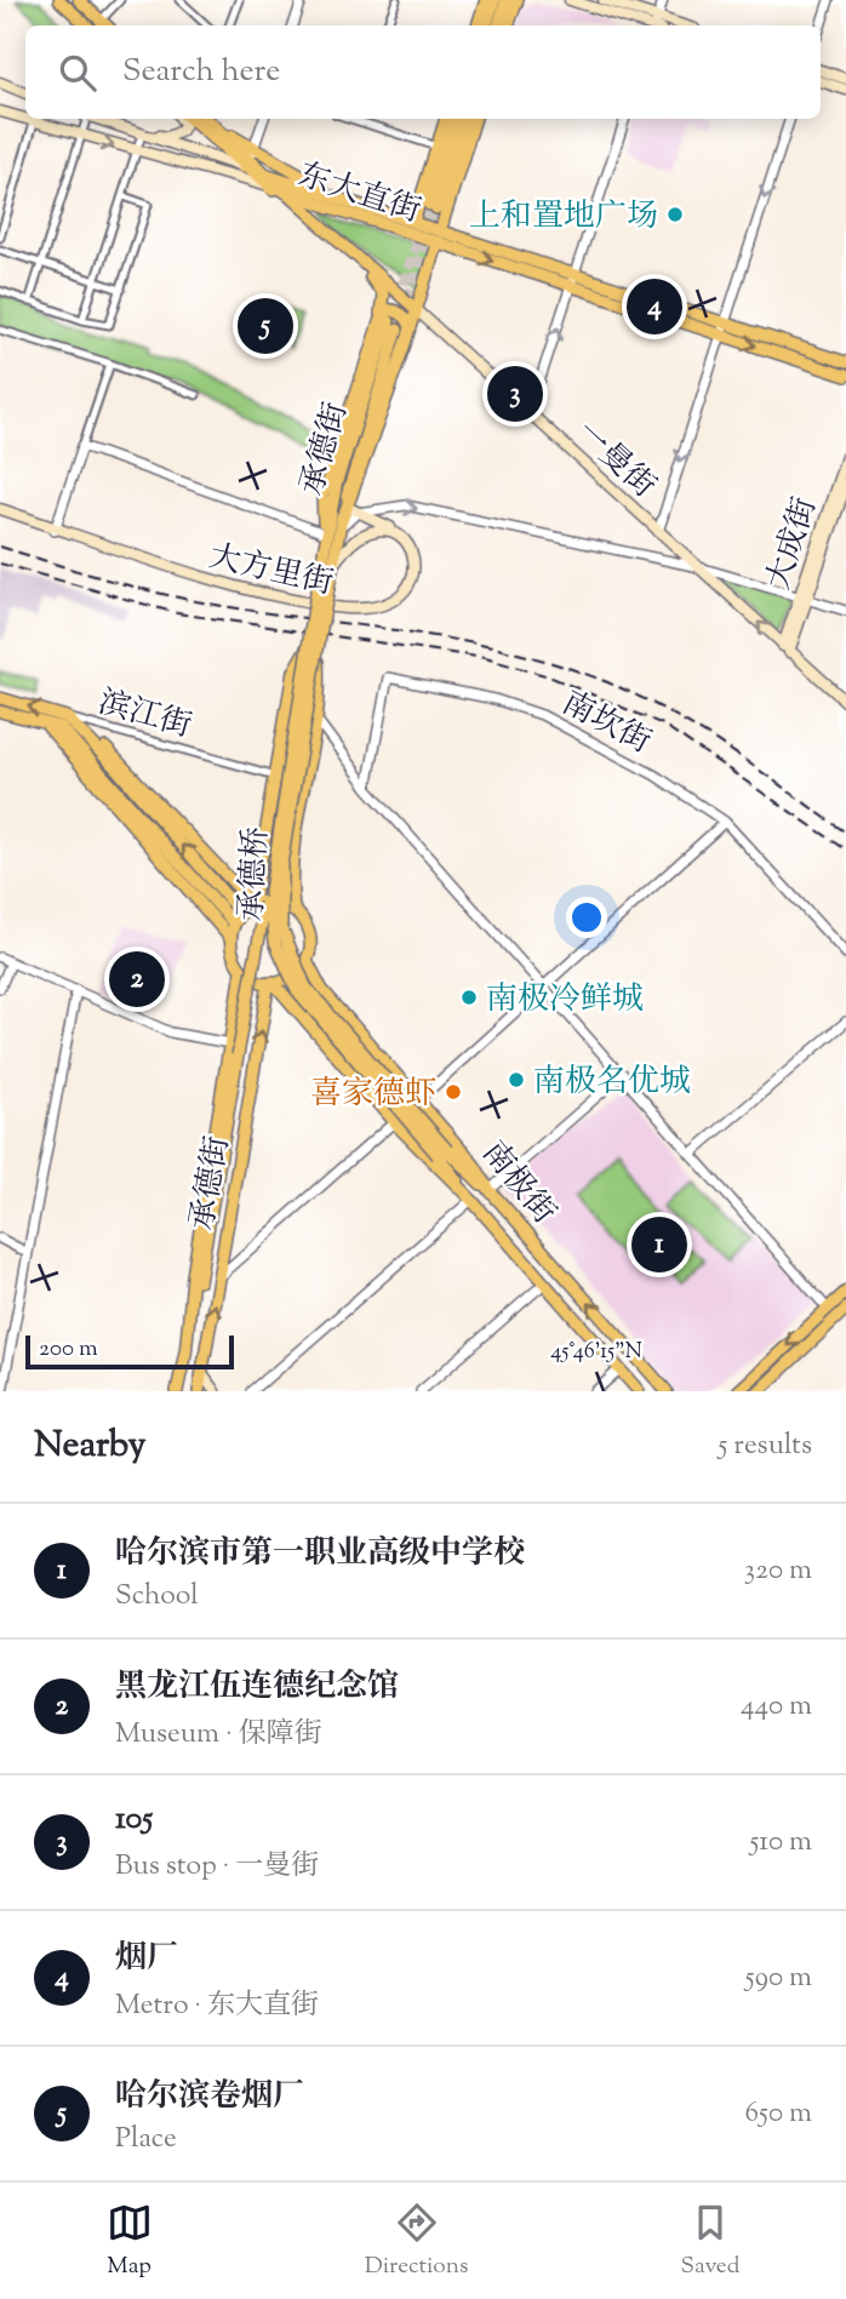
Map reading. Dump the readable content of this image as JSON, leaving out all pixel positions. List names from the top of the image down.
{
  "streets": {
    "main road": [
      "东大直街",
      "承德街",
      "一曼街",
      "大成街",
      "大方里街",
      "滨江街",
      "承德桥",
      "南极街"
    ],
    "street": ["南坎街"]
  },
  "crossings": [
    ["东大直街", "一曼街"],
    ["承德街", "大方里街"],
    ["承德街", "承德桥"],
    ["承德街", "南极街"],
    ["一曼街", "大成街"]
  ],
  "places": [
    "上和置地广场",
    "南极冷鲜城",
    "南极名优城",
    "喜家德虾"
  ],
  "scale_bar": "200 m",
  "page": {
    "search": "Search here",
    "pins": [
      "4",
      "5",
      "3",
      "2",
      "1"
    ],
    "scale": "200 m",
    "heading": ["Nearby", "5 results"],
    "list": [
      {
        "mark": "1",
        "name": "哈尔滨市第一职业高级中学校",
        "note": "School",
        "value": "320 m"
      },
      {
        "mark": "2",
        "name": "黑龙江伍连德纪念馆",
        "note": "Museum · 保障街",
        "value": "440 m"
      },
      {
        "mark": "3",
        "name": "105",
        "note": "Bus stop · 一曼街",
        "value": "510 m"
      },
      {
        "mark": "4",
        "name": "烟厂",
        "note": "Metro · 东大直街",
        "value": "590 m"
      },
      {
        "mark": "5",
        "name": "哈尔滨卷烟厂",
        "note": "Place",
        "value": "650 m"
      }
    ],
    "nav": ["Map", "Directions", "Saved"]
  },
  "coordinates": ["45°46'15\"N"]
}
